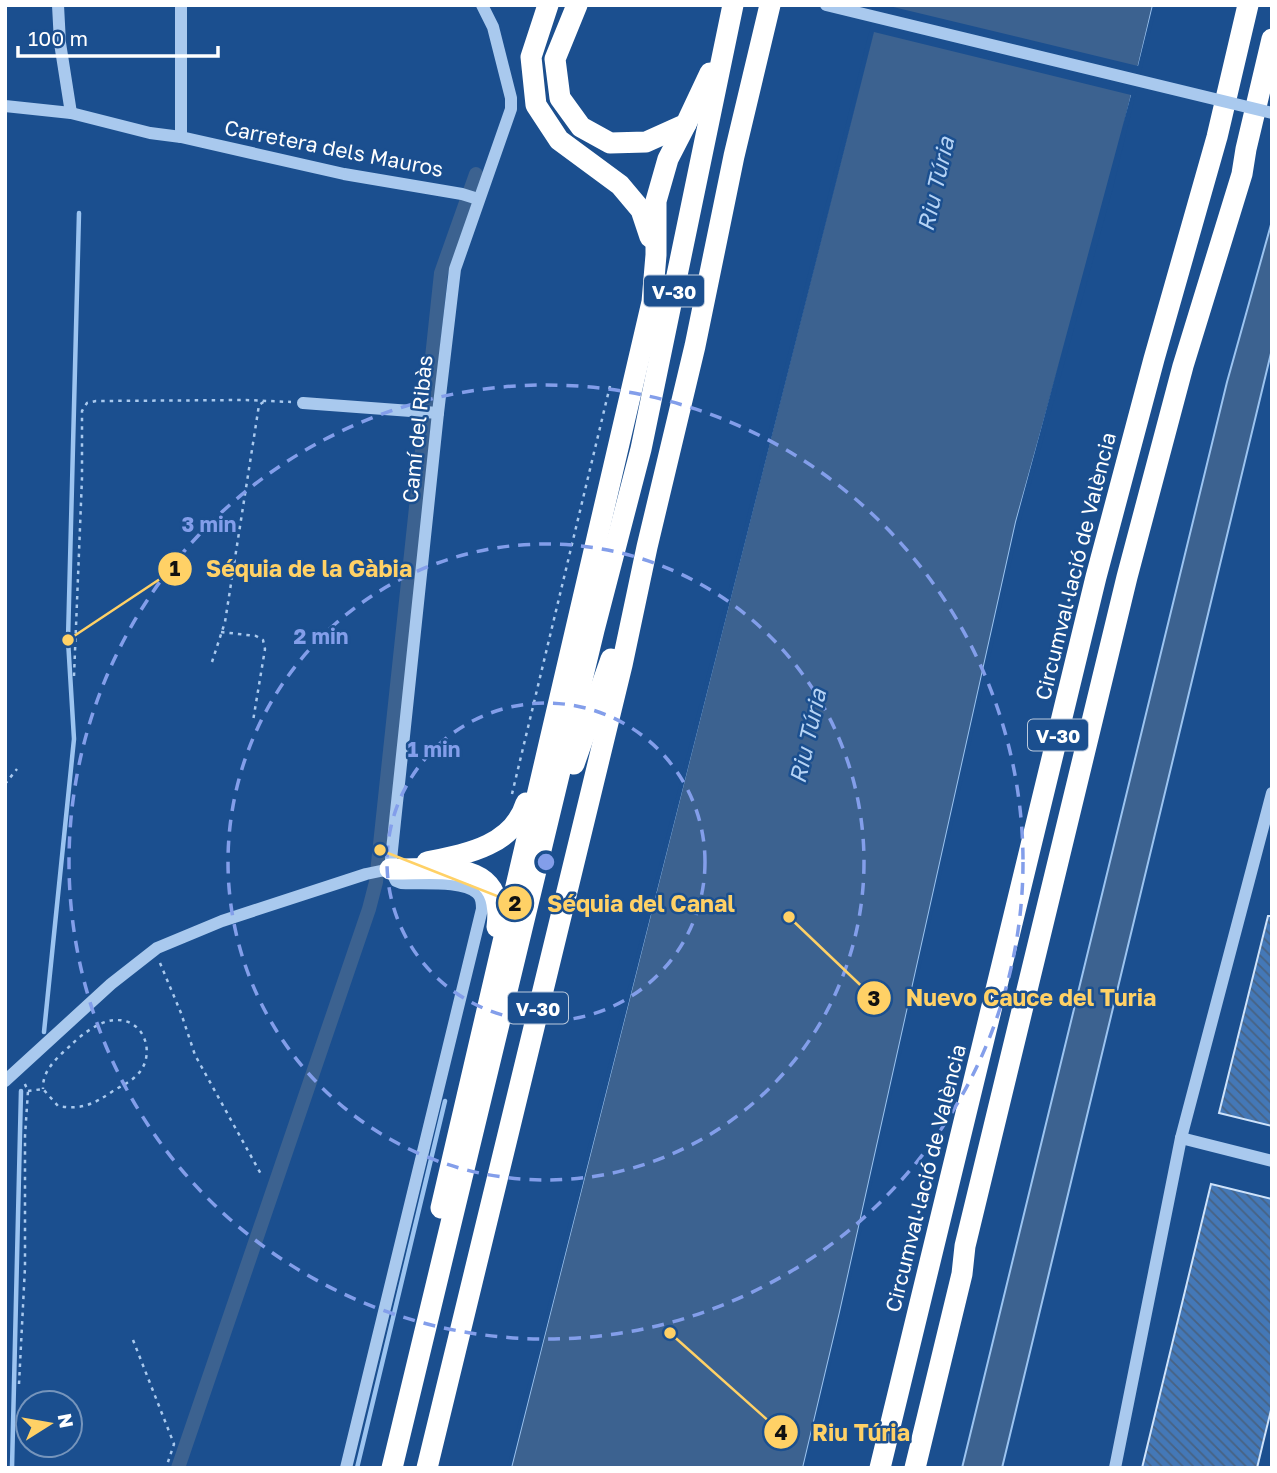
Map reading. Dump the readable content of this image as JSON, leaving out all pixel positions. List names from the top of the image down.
{
  "streets": {
    "highway": ["V-30", "Circumval·lació de València"],
    "street": ["Carretera dels Mauros", "Camí del Ribàs"]
  },
  "crossings": [
    ["Carretera dels Mauros", "Camí del Ribàs"]
  ],
  "water": ["Riu Túria"],
  "places": [
    "Séquia de la Gàbia",
    "Séquia del Canal",
    "Nuevo Cauce del Turia",
    "Riu Túria"
  ],
  "scale_bar": "100 m",
  "north": "right",
  "rings": ["3 min", "2 min", "1 min"]
}
